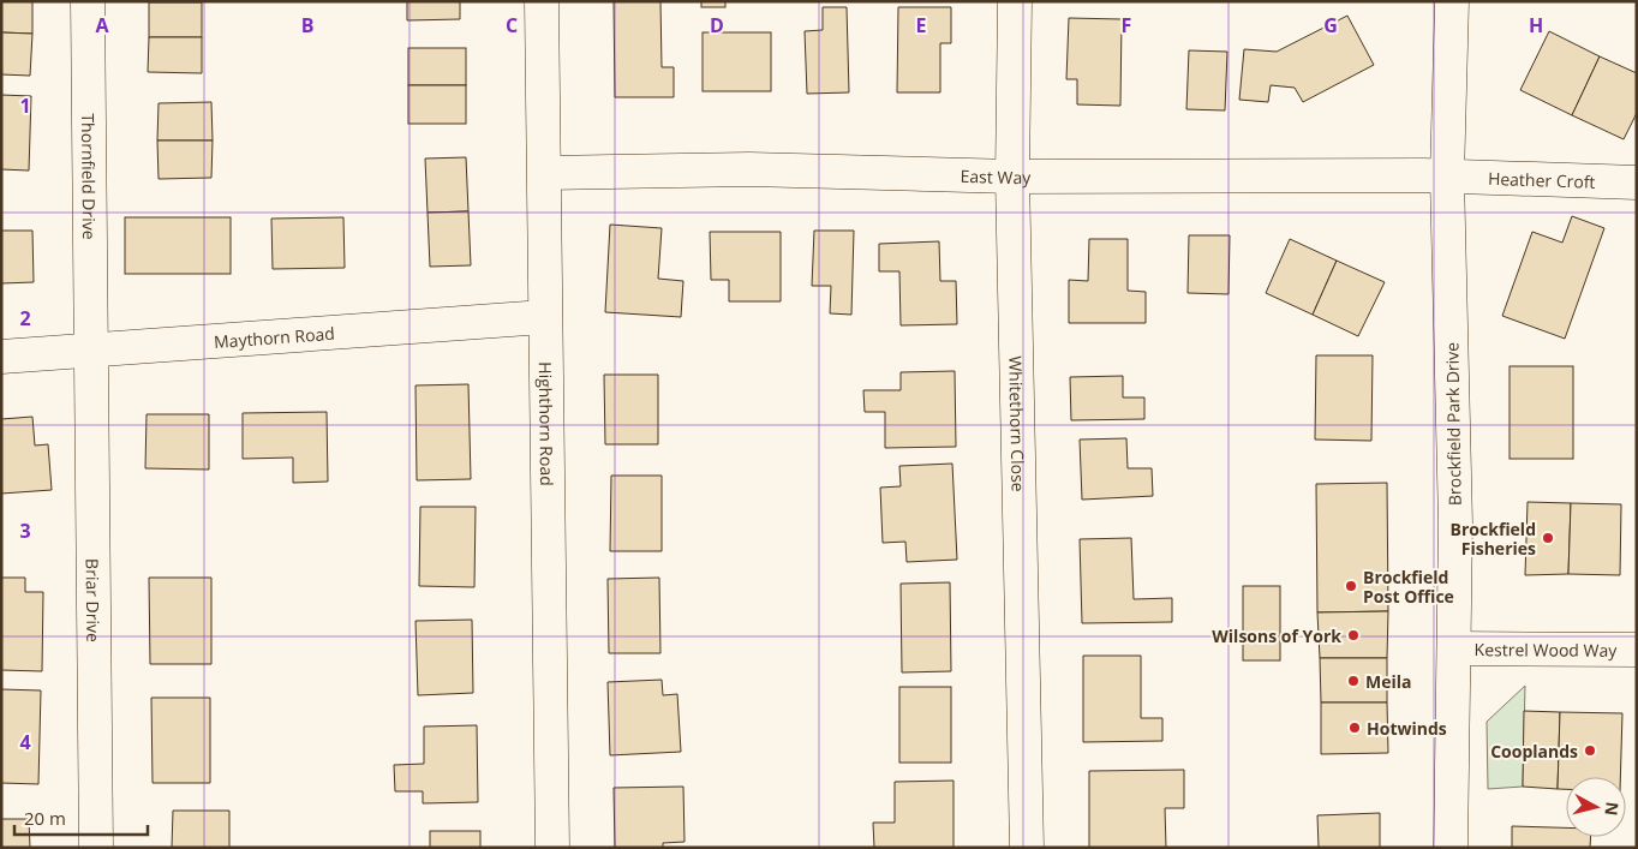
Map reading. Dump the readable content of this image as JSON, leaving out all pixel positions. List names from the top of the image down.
{
  "streets": {
    "street": [
      "East Way",
      "Thornfield Drive",
      "Heather Croft",
      "Maythorn Road",
      "Whitethorn Close",
      "Brockfield Park Drive",
      "Highthorn Road",
      "Briar Drive",
      "Kestrel Wood Way"
    ]
  },
  "crossings": [
    ["East Way", "Heather Croft"],
    ["East Way", "Whitethorn Close"],
    ["East Way", "Brockfield Park Drive"],
    ["East Way", "Highthorn Road"],
    ["Thornfield Drive", "Maythorn Road"],
    ["Thornfield Drive", "Briar Drive"],
    ["Heather Croft", "Brockfield Park Drive"],
    ["Maythorn Road", "Highthorn Road"],
    ["Maythorn Road", "Briar Drive"],
    ["Brockfield Park Drive", "Kestrel Wood Way"]
  ],
  "places": [
    "Brockfield Fisheries",
    "Brockfield Post Office",
    "Wilsons of York",
    "Meila",
    "Hotwinds",
    "Cooplands"
  ],
  "scale_bar": "20 m",
  "north": "right",
  "grid": {
    "columns": [
      "A",
      "B",
      "C",
      "D",
      "E",
      "F",
      "G",
      "H"
    ],
    "rows": [
      "1",
      "2",
      "3",
      "4"
    ]
  }
}
